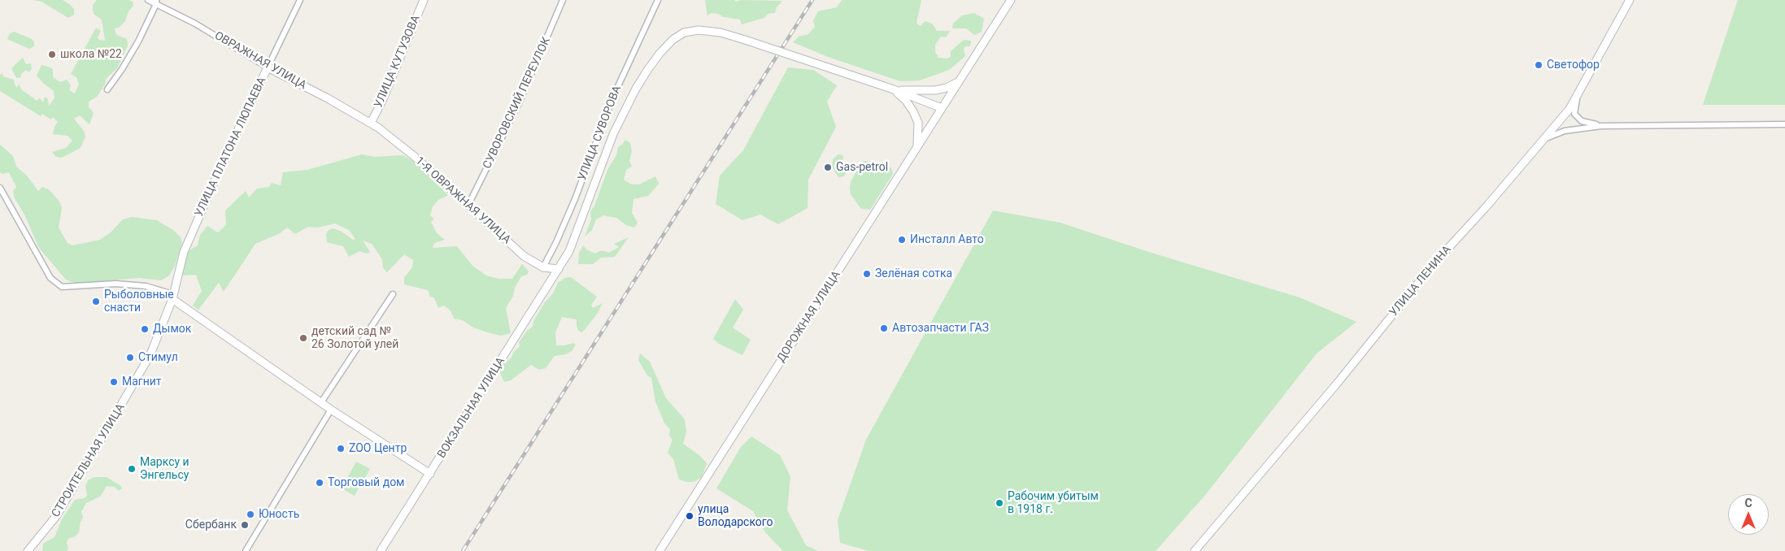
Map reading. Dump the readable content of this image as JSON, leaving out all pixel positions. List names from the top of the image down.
{
  "streets": {
    "street": [
      "ОВРАЖНАЯ УЛИЦА",
      "УЛИЦА КУТУЗОВА",
      "СУВОРОВСКИЙ ПЕРЕУЛОК",
      "УЛИЦА СУВОРОВА",
      "УЛИЦА ПЛАТОНА ЛЮПАЕВА",
      "1-Я ОВРАЖНАЯ УЛИЦА",
      "УЛИЦА ЛЕНИНА",
      "ДОРОЖНАЯ УЛИЦА",
      "ВОКЗАЛЬНАЯ УЛИЦА",
      "СТРОИТЕЛЬНАЯ УЛИЦА"
    ]
  },
  "crossings": [
    ["ОВРАЖНАЯ УЛИЦА", "УЛИЦА КУТУЗОВА"],
    ["ОВРАЖНАЯ УЛИЦА", "УЛИЦА ПЛАТОНА ЛЮПАЕВА"],
    ["ОВРАЖНАЯ УЛИЦА", "1-Я ОВРАЖНАЯ УЛИЦА"],
    ["УЛИЦА КУТУЗОВА", "1-Я ОВРАЖНАЯ УЛИЦА"],
    ["СУВОРОВСКИЙ ПЕРЕУЛОК", "1-Я ОВРАЖНАЯ УЛИЦА"],
    ["УЛИЦА СУВОРОВА", "1-Я ОВРАЖНАЯ УЛИЦА"],
    ["УЛИЦА ПЛАТОНА ЛЮПАЕВА", "СТРОИТЕЛЬНАЯ УЛИЦА"],
    ["1-Я ОВРАЖНАЯ УЛИЦА", "ВОКЗАЛЬНАЯ УЛИЦА"]
  ],
  "places": [
    "школа №22",
    "Светофор",
    "Gas-petrol",
    "Инсталл Авто",
    "Зелёная сотка",
    "Рыболовные снасти",
    "Автозапчасти ГАЗ",
    "Дымок",
    "детский сад № 26 Золотой улей",
    "Стимул",
    "Магнит",
    "ZOO Центр",
    "Марксу и Энгельсу",
    "Торговый дом",
    "Рабочим убитым в 1918 г.",
    "Юность",
    "улица Володарского",
    "Сбербанк"
  ],
  "north": "top"
}
